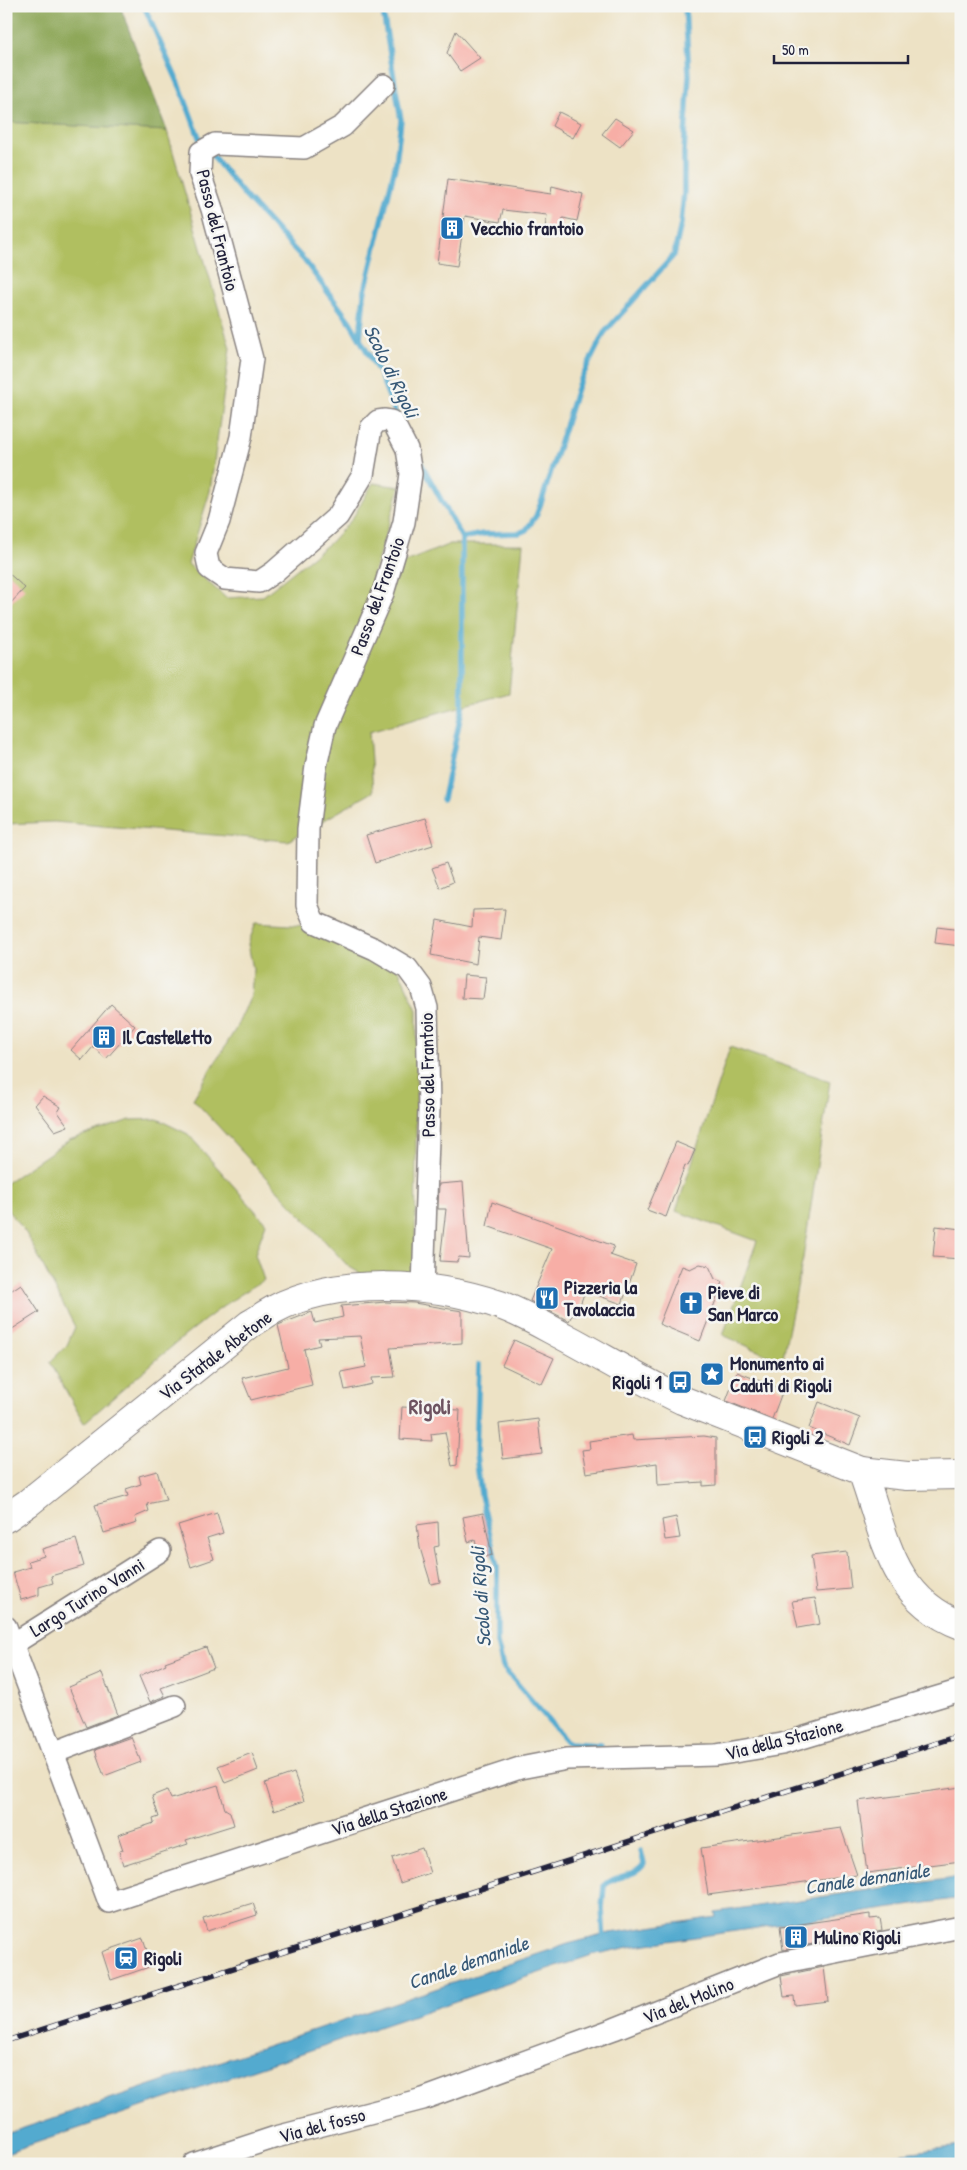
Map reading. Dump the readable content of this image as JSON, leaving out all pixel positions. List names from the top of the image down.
{
  "streets": {
    "main road": ["Via Statale Abetone"],
    "street": [
      "Passo del Frantoio",
      "Largo Turino Vanni",
      "Via della Stazione",
      "Via del Molino",
      "Via del fosso"
    ]
  },
  "crossings": [
    ["Passo del Frantoio", "Via Statale Abetone"],
    ["Largo Turino Vanni", "Via della Stazione"],
    ["Via del Molino", "Via del fosso"]
  ],
  "districts": ["Rigoli"],
  "water": ["Scolo di Rigoli", "Canale demaniale"],
  "places": {
    "building": ["Vecchio frantoio", "Il Castelletto", "Mulino Rigoli"],
    "restaurant": ["Pizzeria la Tavolaccia"],
    "church": ["Pieve di San Marco"],
    "place": ["Monumento ai Caduti di Rigoli"],
    "bus stop": ["Rigoli 1", "Rigoli 2"],
    "station": ["Rigoli"]
  },
  "scale_bar": "50 m"
}
